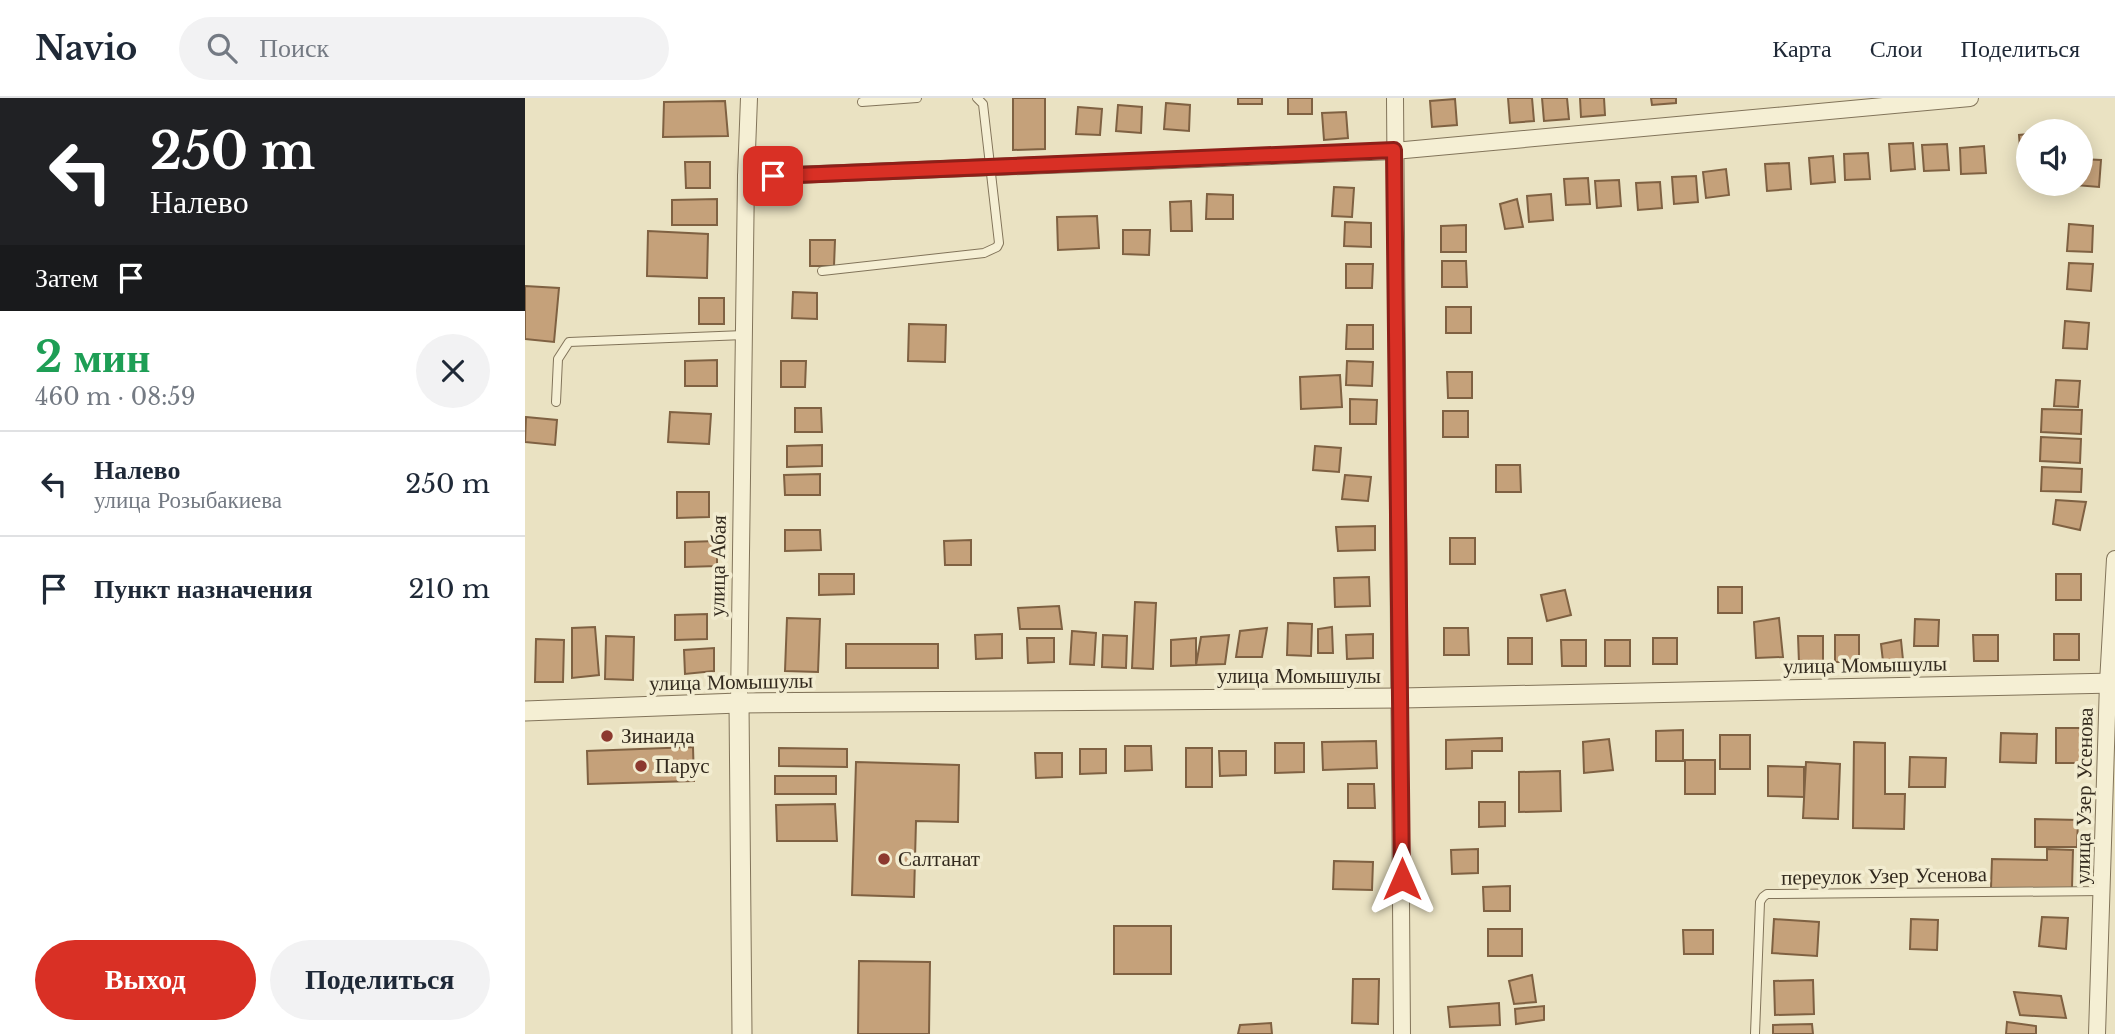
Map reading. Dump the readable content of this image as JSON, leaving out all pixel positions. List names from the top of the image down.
{
  "streets": {
    "street": ["улица Абая", "улица Момышулы", "улица Узер Усенова"],
    "lane": ["переулок Узер Усенова"]
  },
  "crossings": [
    ["улица Абая", "улица Момышулы"],
    ["улица Момышулы", "улица Узер Усенова"],
    ["улица Узер Усенова", "переулок Узер Усенова"]
  ],
  "places": ["Зинаида", "Парус", "Салтанат"],
  "page": {
    "header": "Navio",
    "search": "Поиск",
    "nav": ["Карта", "Слои", "Поделиться"],
    "turn": ["250 m", "Налево"],
    "then": "Затем",
    "heading": ["2 мин", "460 m · 08:59"],
    "list": [
      {
        "name": "Налево",
        "note": "улица Розыбакиева",
        "value": "250 m"
      },
      {
        "name": "Пункт назначения",
        "value": "210 m"
      }
    ],
    "buttons": ["Выход", "Поделиться"]
  }
}
